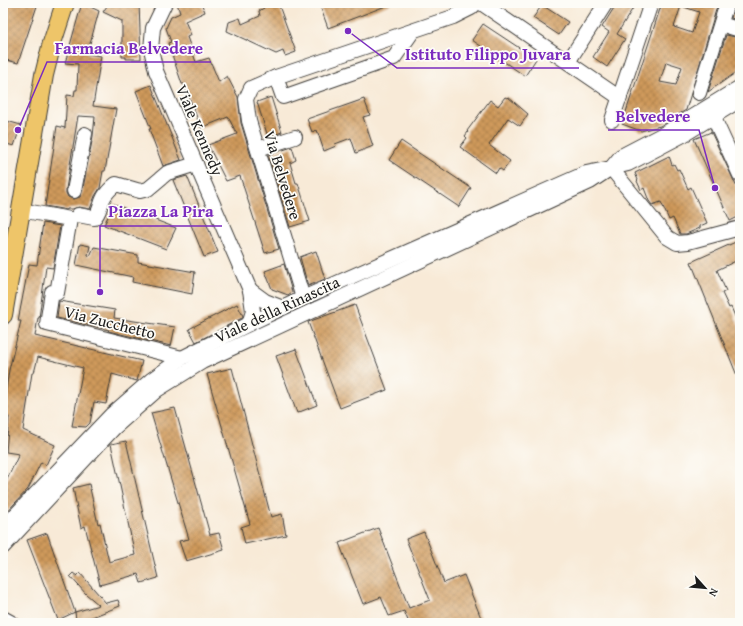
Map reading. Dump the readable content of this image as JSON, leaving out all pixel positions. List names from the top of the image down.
{
  "streets": {
    "street": [
      "Viale Kennedy",
      "Via Belvedere",
      "Viale della Rinascita",
      "Via Zucchetto"
    ]
  },
  "crossings": [
    ["Viale Kennedy", "Viale della Rinascita"],
    ["Via Belvedere", "Viale della Rinascita"],
    ["Viale della Rinascita", "Via Zucchetto"]
  ],
  "places": [
    "Istituto Filippo Juvara",
    "Farmacia Belvedere",
    "Belvedere",
    "Piazza La Pira"
  ],
  "north": "bottom right"
}
